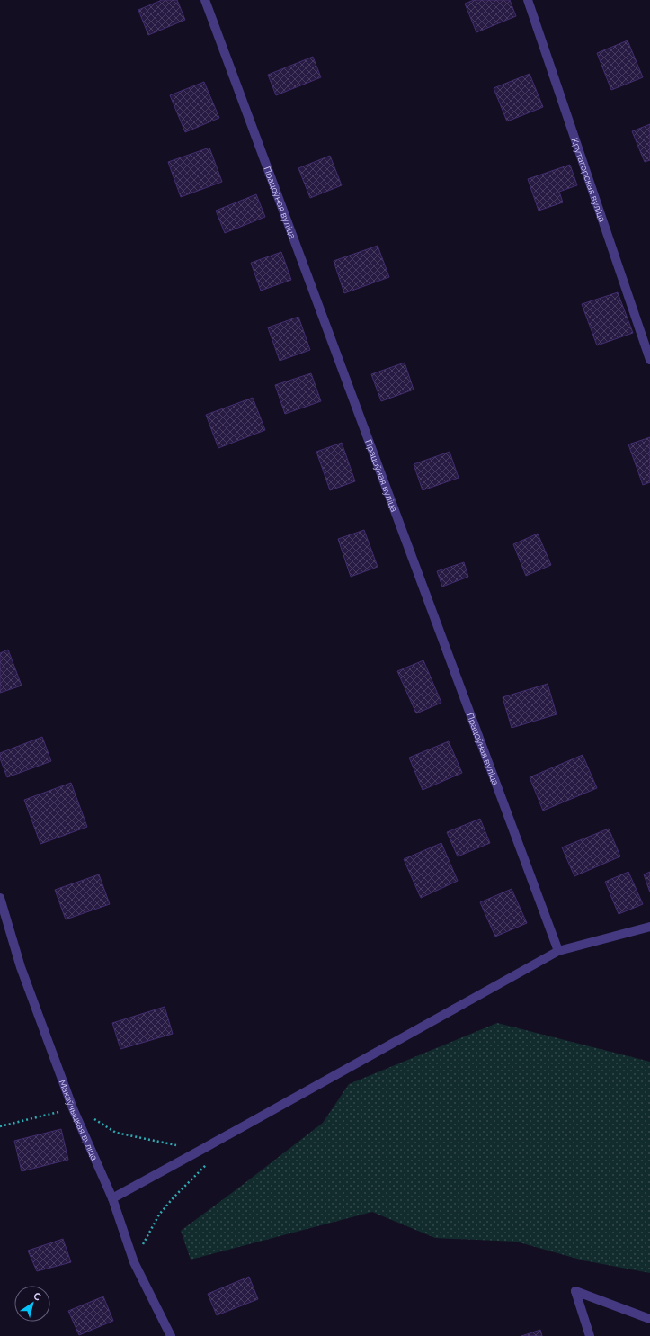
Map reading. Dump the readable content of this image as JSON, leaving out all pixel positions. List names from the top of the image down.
{
  "streets": {
    "street": ["Крутагорская вуліца", "Працоўная вуліца", "Макаўчыцкая вуліца"]
  },
  "north": "top right"
}
